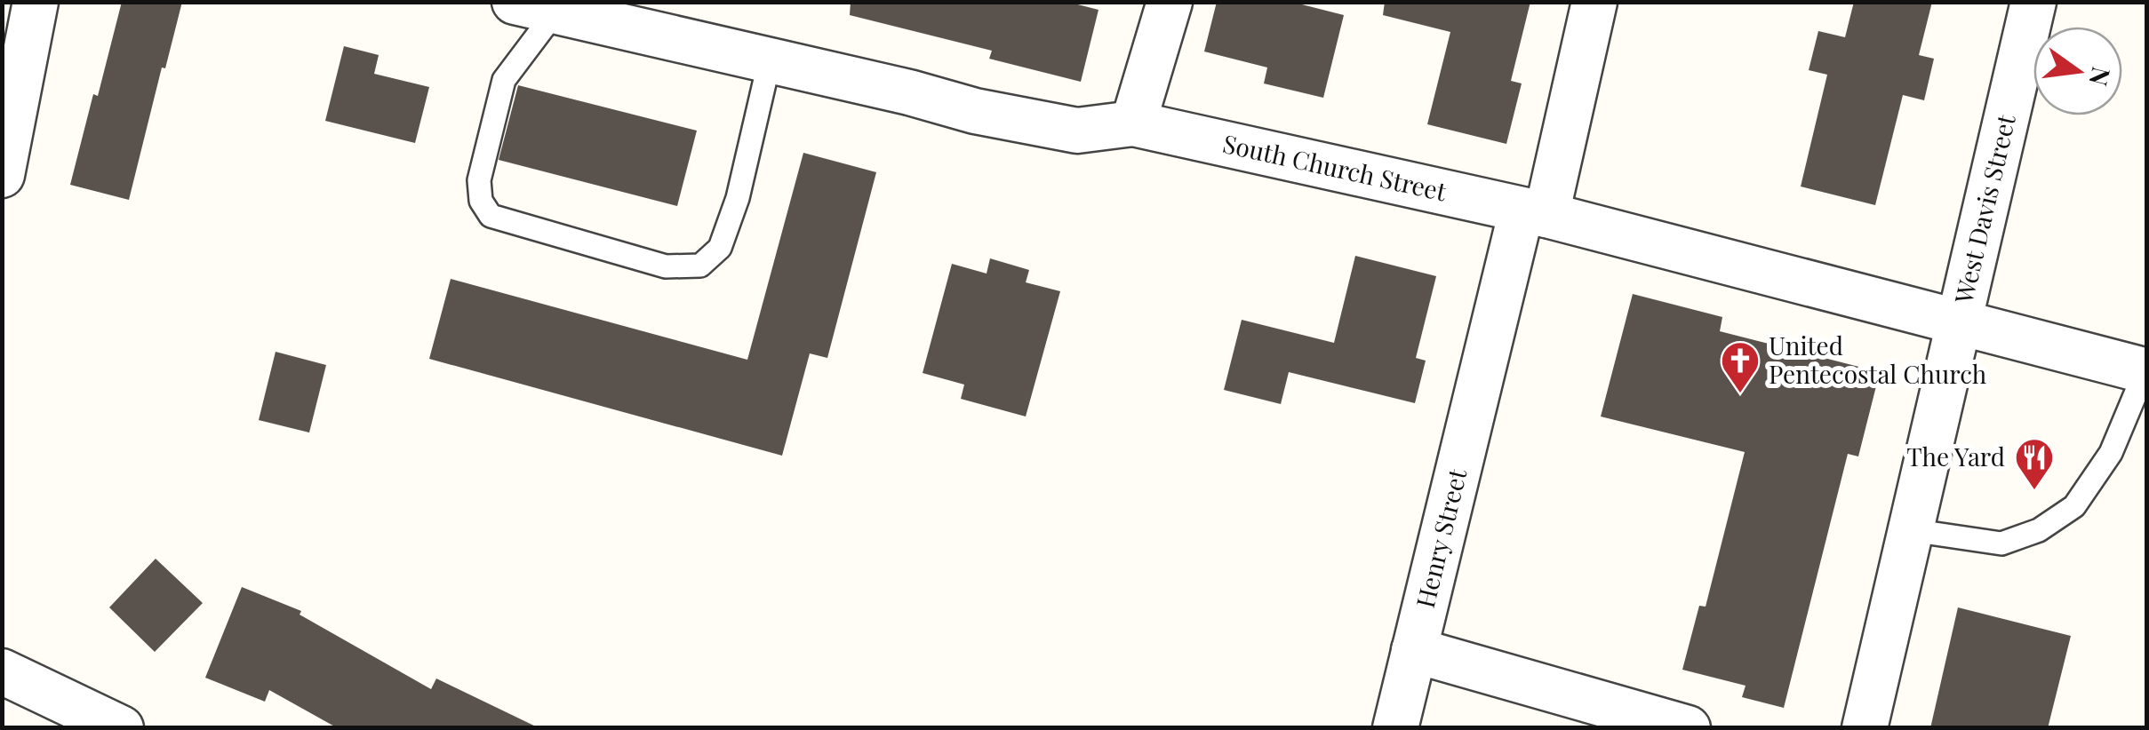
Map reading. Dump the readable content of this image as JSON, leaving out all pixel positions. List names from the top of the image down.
{
  "streets": {
    "street": ["South Church Street", "West Davis Street", "Henry Street"]
  },
  "crossings": [
    ["South Church Street", "West Davis Street"],
    ["South Church Street", "Henry Street"]
  ],
  "places": {
    "church": ["United Pentecostal Church"],
    "restaurant": ["The Yard"]
  },
  "north": "right"
}
